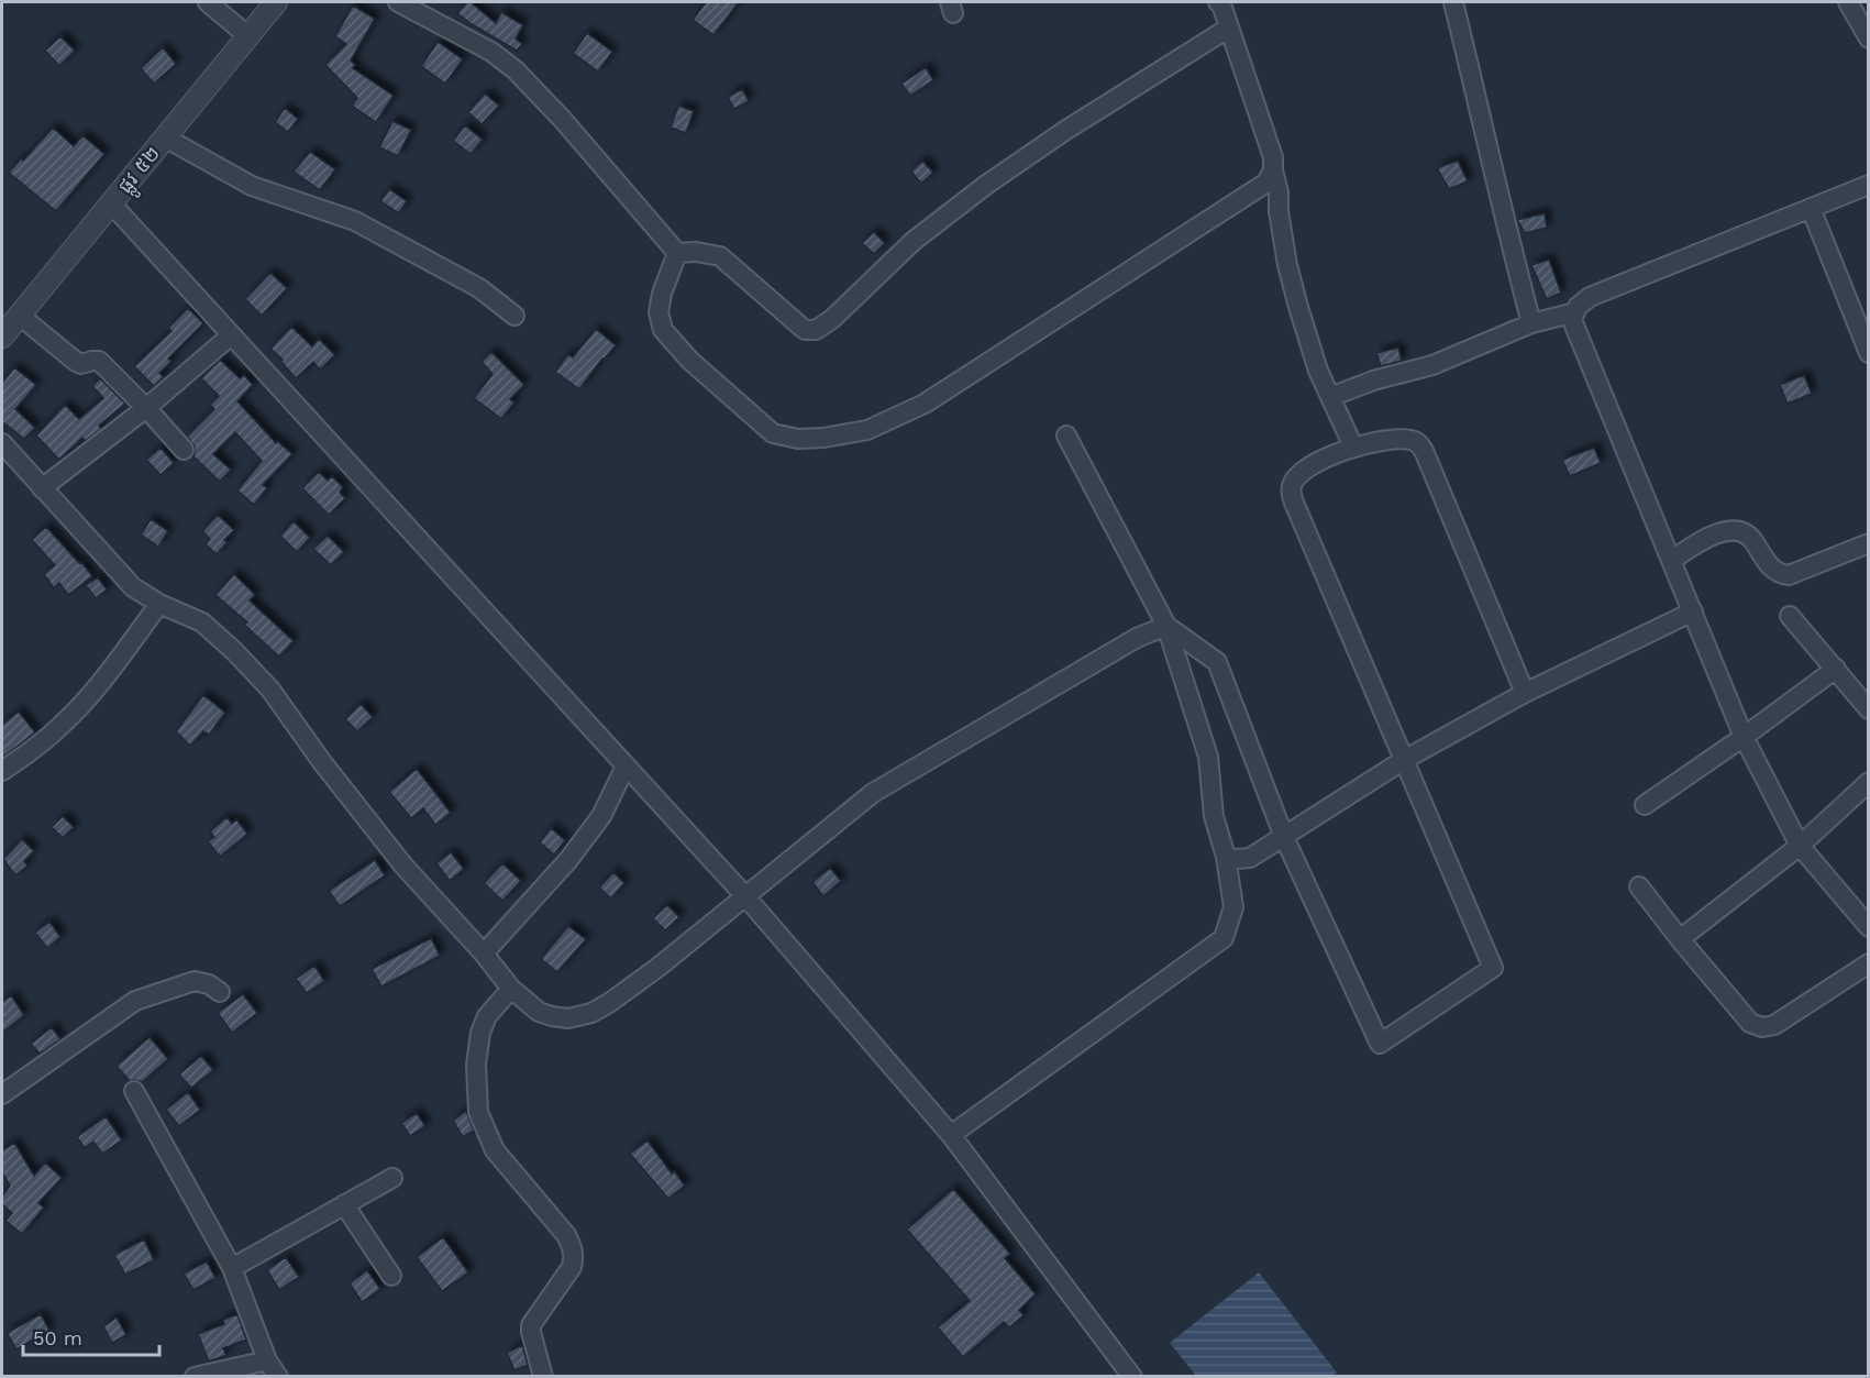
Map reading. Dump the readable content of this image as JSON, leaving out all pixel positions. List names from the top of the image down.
{
  "streets": {
    "street": ["ផ្លូវ ៥២"]
  },
  "scale_bar": "50 m"
}
